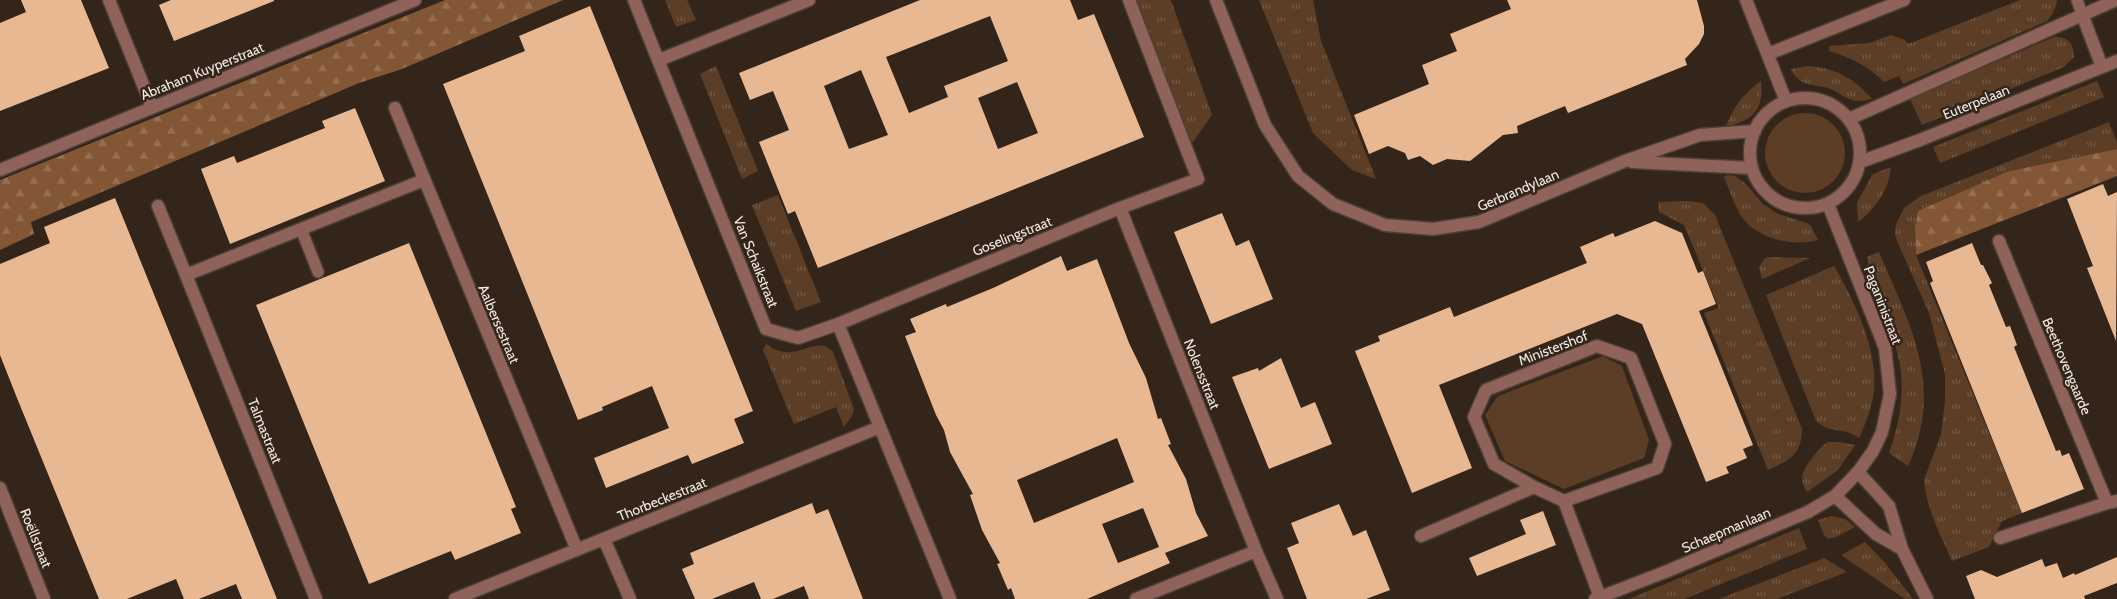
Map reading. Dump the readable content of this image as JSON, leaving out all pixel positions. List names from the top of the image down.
{
  "streets": {
    "street": [
      "Abraham Kuyperstraat",
      "Euterpelaan",
      "Gerbrandylaan",
      "Goselingstraat",
      "Van Schaikstraat",
      "Paganinistraat",
      "Aalbersestraat",
      "Ministershof",
      "Beethovengaarde",
      "Nolensstraat",
      "Talmastraat",
      "Thorbeckestraat",
      "Schaepmanlaan",
      "Roëllstraat"
    ]
  },
  "crossings": [
    ["Euterpelaan", "Gerbrandylaan"],
    ["Euterpelaan", "Paganinistraat"],
    ["Gerbrandylaan", "Paganinistraat"],
    ["Goselingstraat", "Van Schaikstraat"],
    ["Goselingstraat", "Nolensstraat"],
    ["Paganinistraat", "Schaepmanlaan"],
    ["Aalbersestraat", "Thorbeckestraat"]
  ]
}
